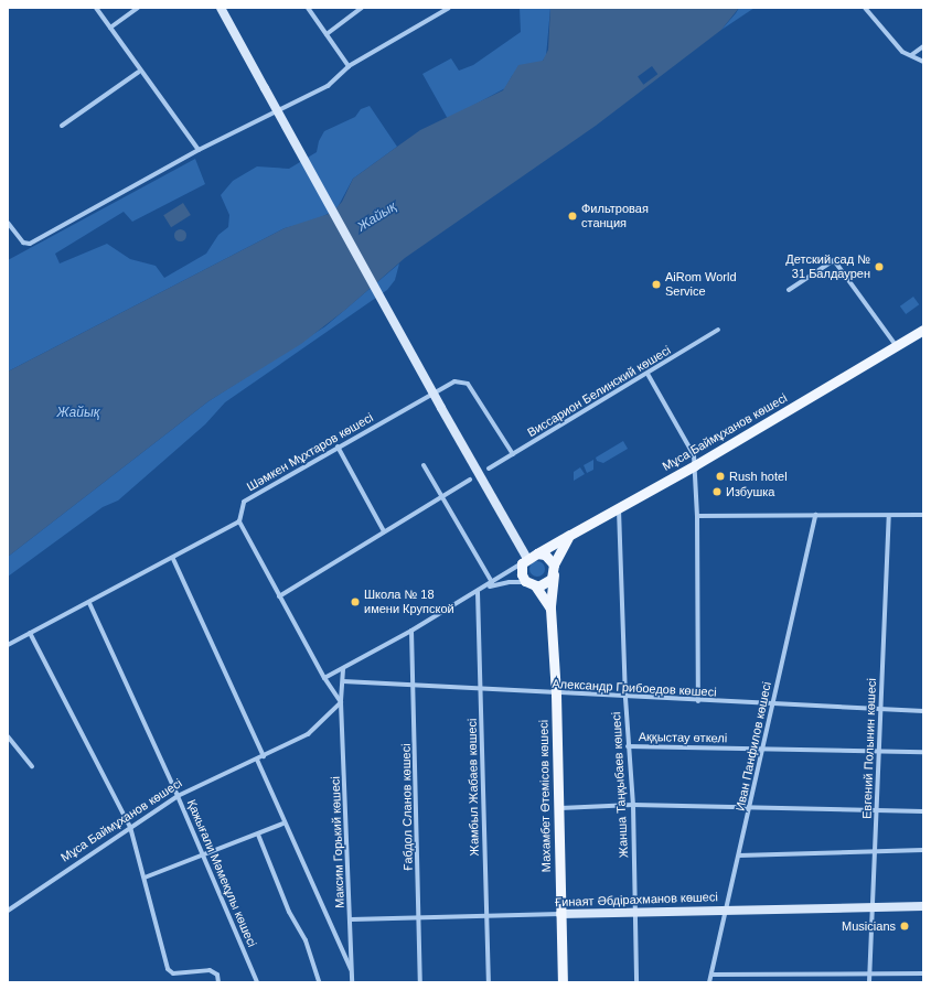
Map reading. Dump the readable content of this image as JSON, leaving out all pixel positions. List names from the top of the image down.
{
  "streets": {
    "main road": ["Мұса Баймұханов көшесі", "Махамбет Өтемісов көшесі", "Ғинаят Әбдірахманов көшесі"],
    "street": [
      "Виссарион Белинский көшесі",
      "Шәмкен Мұхтаров көшесі",
      "Александр Грибоедов көшесі",
      "Аққыстау өткелі",
      "Иван Панфилов көшесі",
      "Евгений Полынин көшесі",
      "Жанша Таңқыбаев көшесі",
      "Жамбыл Жабаев көшесі",
      "Ғабдол Сланов көшесі",
      "Максим Горький көшесі",
      "Қажығали Мәмекұлы көшесі"
    ]
  },
  "crossings": [
    ["Виссарион Белинский көшесі", "Шәмкен Мұхтаров көшесі"],
    ["Мұса Баймұханов көшесі", "Жанша Таңқыбаев көшесі"],
    ["Мұса Баймұханов көшесі", "Махамбет Өтемісов көшесі"],
    ["Мұса Баймұханов көшесі", "Максим Горький көшесі"],
    ["Мұса Баймұханов көшесі", "Қажығали Мәмекұлы көшесі"],
    ["Александр Грибоедов көшесі", "Иван Панфилов көшесі"],
    ["Александр Грибоедов көшесі", "Евгений Полынин көшесі"],
    ["Александр Грибоедов көшесі", "Жанша Таңқыбаев көшесі"],
    ["Александр Грибоедов көшесі", "Жамбыл Жабаев көшесі"],
    ["Александр Грибоедов көшесі", "Махамбет Өтемісов көшесі"],
    ["Александр Грибоедов көшесі", "Ғабдол Сланов көшесі"],
    ["Александр Грибоедов көшесі", "Максим Горький көшесі"],
    ["Аққыстау өткелі", "Иван Панфилов көшесі"],
    ["Аққыстау өткелі", "Евгений Полынин көшесі"],
    ["Аққыстау өткелі", "Жанша Таңқыбаев көшесі"],
    ["Иван Панфилов көшесі", "Ғинаят Әбдірахманов көшесі"],
    ["Евгений Полынин көшесі", "Ғинаят Әбдірахманов көшесі"],
    ["Жанша Таңқыбаев көшесі", "Ғинаят Әбдірахманов көшесі"],
    ["Жамбыл Жабаев көшесі", "Ғинаят Әбдірахманов көшесі"],
    ["Махамбет Өтемісов көшесі", "Ғинаят Әбдірахманов көшесі"],
    ["Ғабдол Сланов көшесі", "Ғинаят Әбдірахманов көшесі"],
    ["Максим Горький көшесі", "Ғинаят Әбдірахманов көшесі"]
  ],
  "water": ["Жайық"],
  "places": [
    "Фильтровая станция",
    "Детский сад № 31 Балдаурен",
    "AiRom World Service",
    "Rush hotel",
    "Избушка",
    "Школа № 18 имени Крупской",
    "Musicians"
  ]
}
